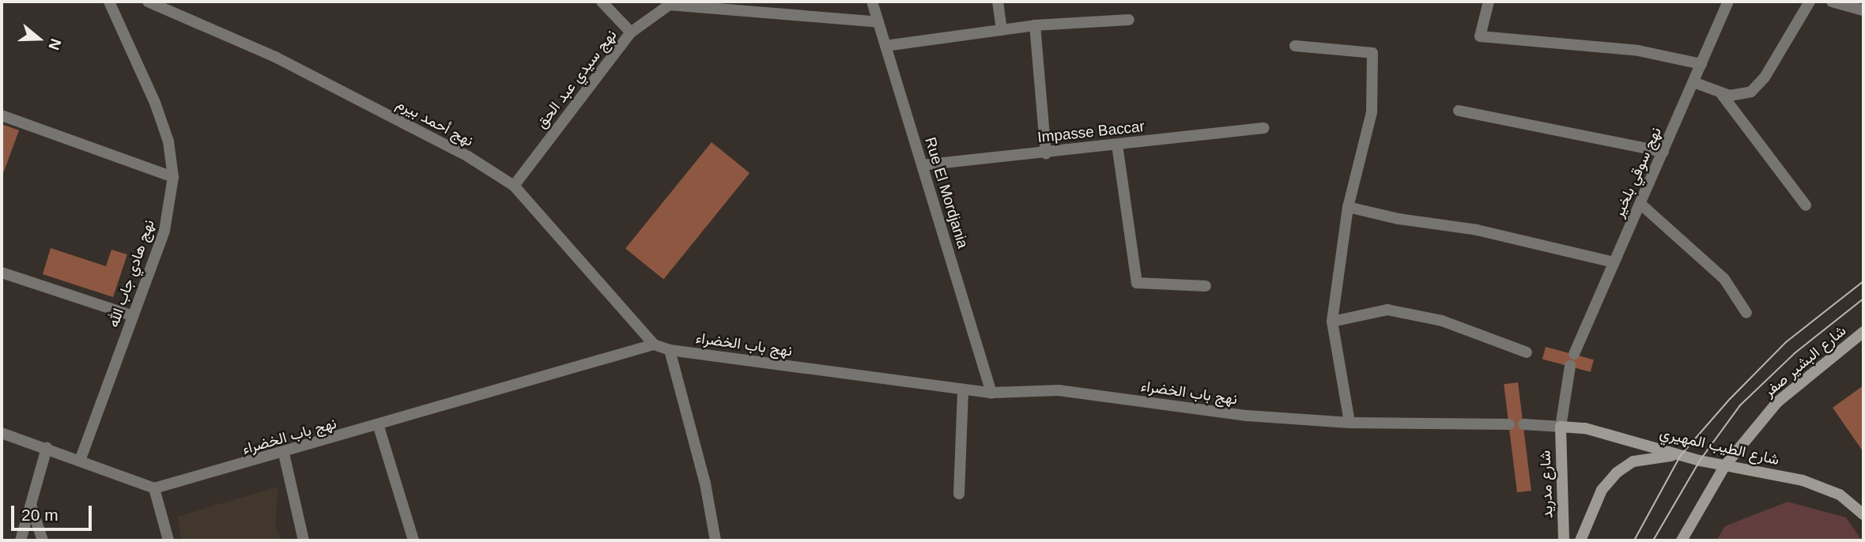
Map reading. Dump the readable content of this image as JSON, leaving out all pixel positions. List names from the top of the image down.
{
  "streets": {
    "street": [
      "نهج سيدي عبد الحق",
      "نهج أحمد بيرم",
      "Impasse Baccar",
      "نهج سوقي بلخير",
      "Rue El Mordjania",
      "نهج هادي جاب الله",
      "نهج باب الخضراء",
      "شارع البشير صفر",
      "شارع الطيب المهيري",
      "شارع مدريد"
    ]
  },
  "crossings": [
    ["نهج سيدي عبد الحق", "نهج أحمد بيرم"],
    ["نهج أحمد بيرم", "نهج باب الخضراء"],
    ["Impasse Baccar", "Rue El Mordjania"],
    ["Rue El Mordjania", "نهج باب الخضراء"],
    ["شارع البشير صفر", "شارع الطيب المهيري"],
    ["شارع الطيب المهيري", "شارع مدريد"]
  ],
  "scale_bar": "20 m",
  "north": "right"
}
